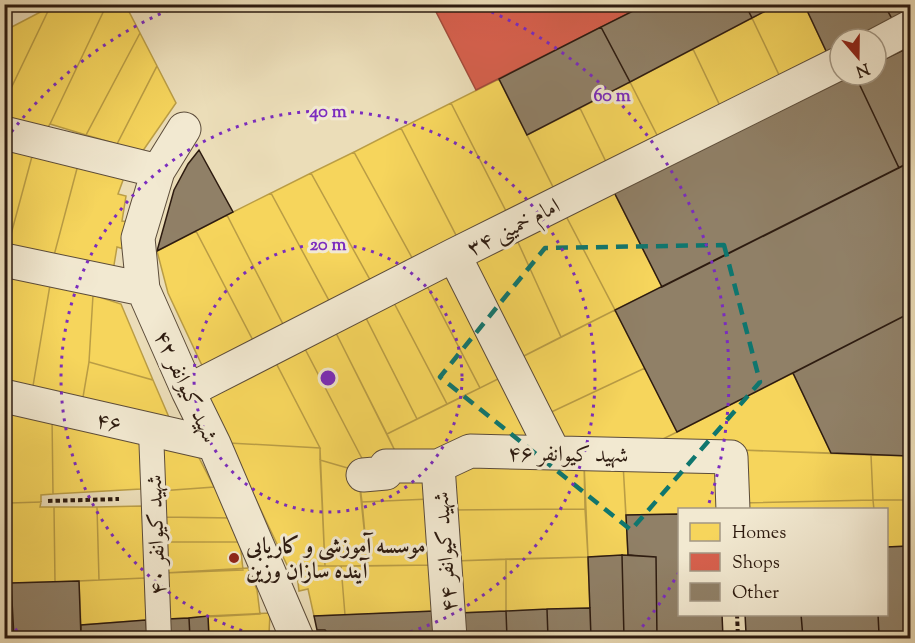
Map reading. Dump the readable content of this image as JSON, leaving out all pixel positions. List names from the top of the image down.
{
  "streets": {
    "street": [
      "امام خمینی ۳۴",
      "شهید کیوانفر ۴۲",
      "۴۶",
      "شهید کیوانفر ۴۶",
      "شهید کیوانفر ۴۴"
    ],
    "lane": ["شهید کیوانفر ۴۰"]
  },
  "crossings": [
    ["امام خمینی ۳۴", "شهید کیوانفر ۴۲"],
    ["شهید کیوانفر ۴۲", "۴۶"],
    ["۴۶", "شهید کیوانفر ۴۰"],
    ["شهید کیوانفر ۴۶", "شهید کیوانفر ۴۴"]
  ],
  "places": ["موسسه آموزشی و کاریابی آینده سازان وزین"],
  "legend": ["Homes", "Shops", "Other"],
  "north": "bottom",
  "rings": ["60 m", "40 m", "20 m"]
}
